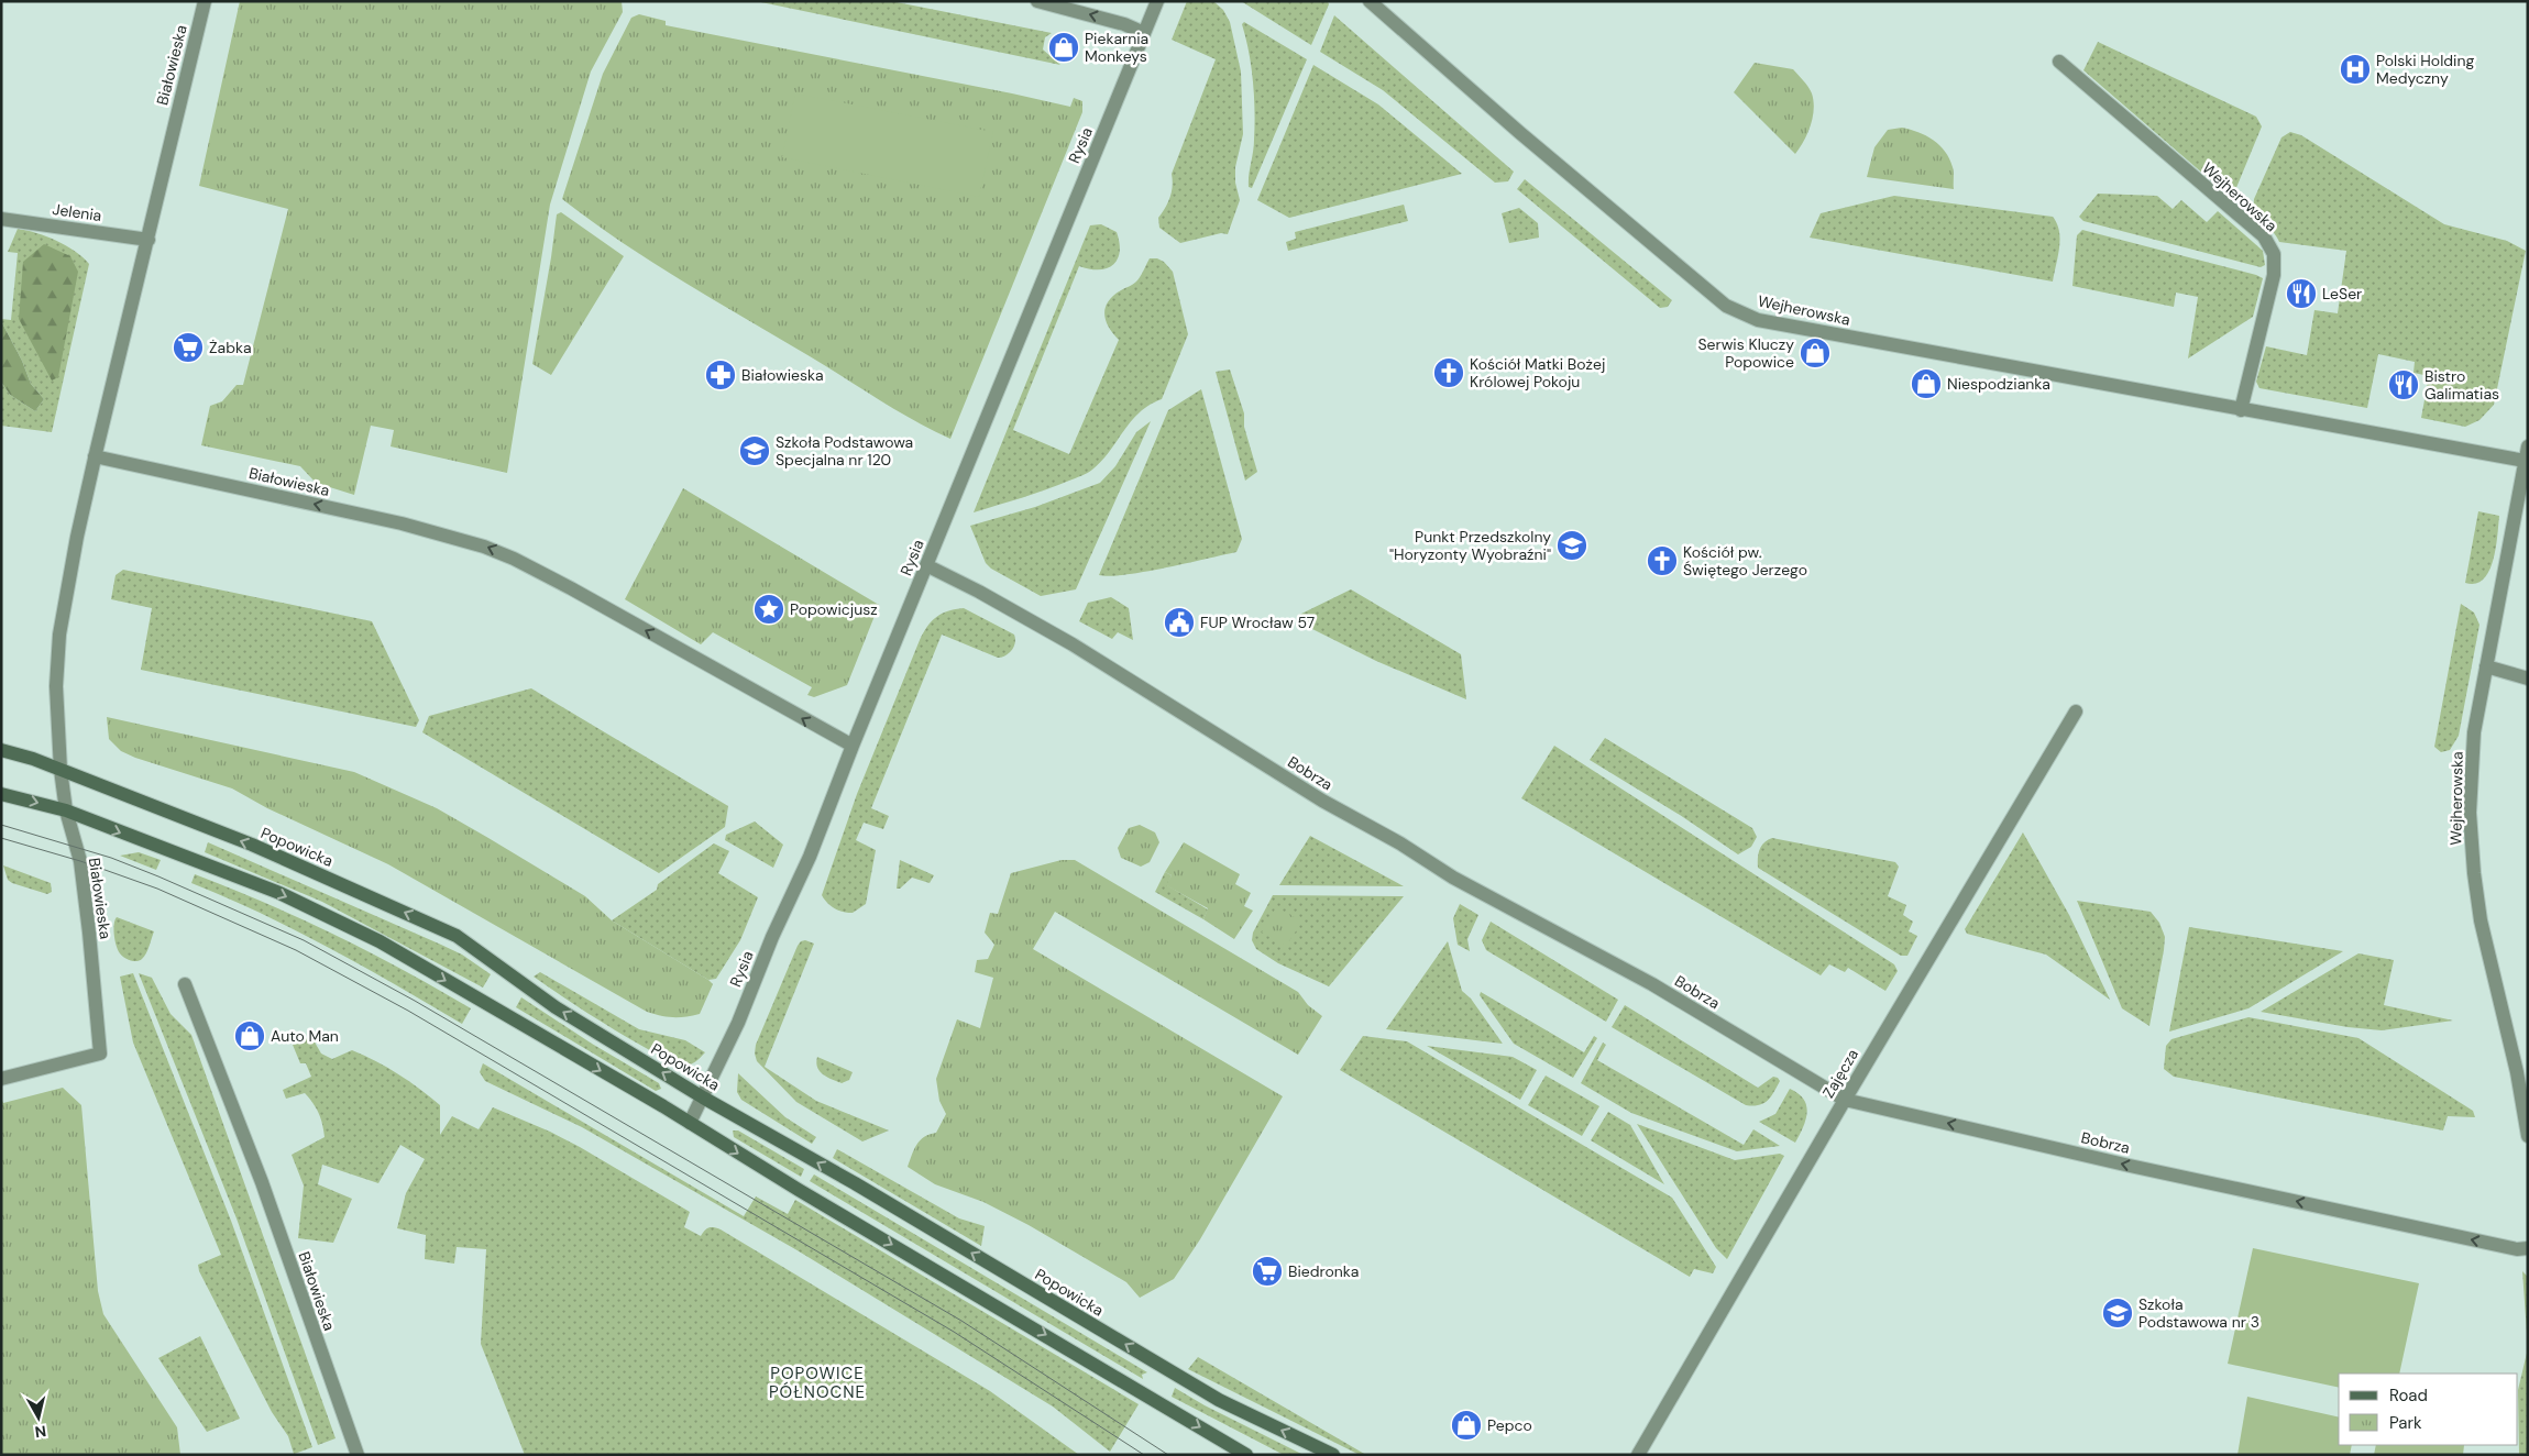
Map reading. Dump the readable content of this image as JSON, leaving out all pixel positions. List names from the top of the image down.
{
  "streets": {
    "street": [
      "Białowieska",
      "Rysia",
      "Wejherowska",
      "Jelenia",
      "Bobrza",
      "Popowicka",
      "Zajęcza"
    ]
  },
  "crossings": [
    ["Białowieska", "Rysia"],
    ["Białowieska", "Jelenia"],
    ["Białowieska", "Popowicka"],
    ["Rysia", "Bobrza"],
    ["Rysia", "Popowicka"],
    ["Bobrza", "Zajęcza"]
  ],
  "one_way": ["Bobrza"],
  "districts": ["POPOWICE PÓŁNOCNE"],
  "places": {
    "shop": [
      "Piekarnia Monkeys",
      "Serwis Kluczy Popowice",
      "Niespodzianka",
      "Auto Man",
      "Pepco"
    ],
    "hospital": ["Polski Holding Medyczny"],
    "restaurant": ["LeSer", "Bistro Galimatias"],
    "supermarket": ["Żabka", "Biedronka"],
    "church": ["Kościół Matki Bożej Królowej Pokoju", "Kościół pw. Świętego Jerzego"],
    "pharmacy": ["Białowieska"],
    "school or university": ["Szkoła Podstawowa Specjalna nr 120", "Punkt Przedszkolny \"Horyzonty Wyobraźni\"", "Szkoła Podstawowa nr 3"],
    "place": ["Popowicjusz"],
    "public building": ["FUP Wrocław 57"]
  },
  "legend": ["Road", "Park"],
  "north": "bottom"
}
